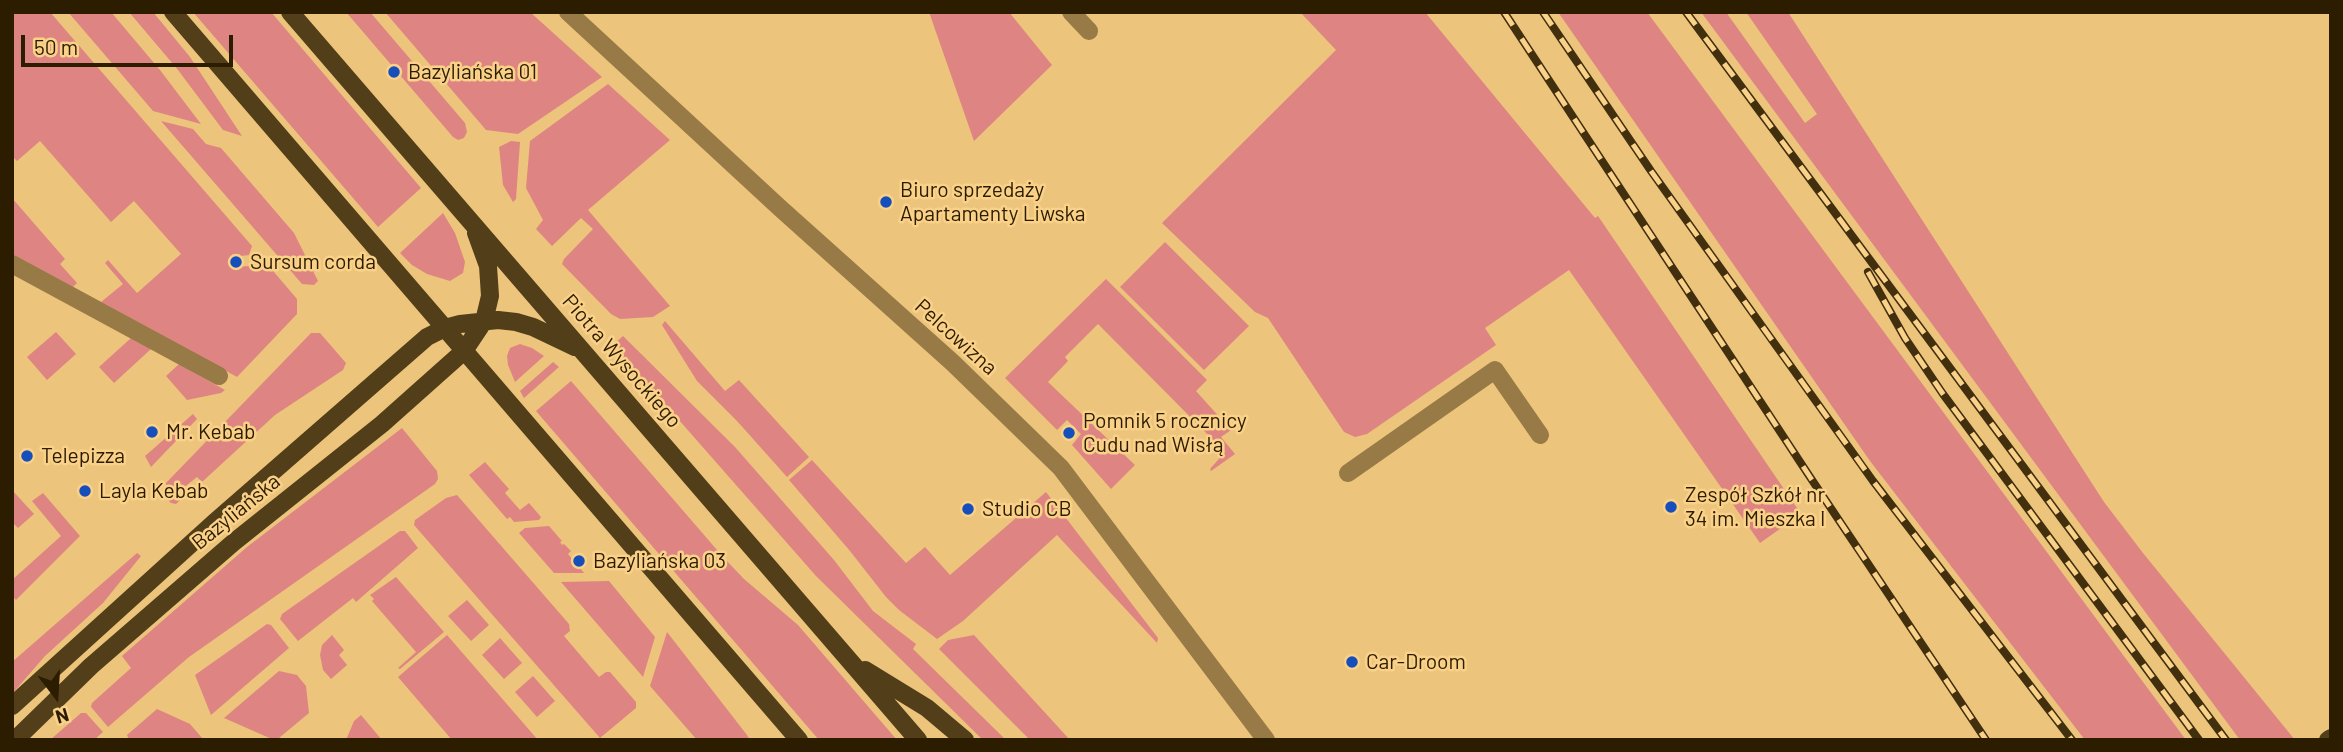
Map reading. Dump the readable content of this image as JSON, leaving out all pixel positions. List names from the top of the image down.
{
  "streets": {
    "main road": ["Piotra Wysockiego", "Bazyliańska"],
    "street": ["Pelcowizna"]
  },
  "crossings": [
    ["Piotra Wysockiego", "Bazyliańska"]
  ],
  "places": [
    "Bazyliańska 01",
    "Biuro sprzedaży Apartamenty Liwska",
    "Sursum corda",
    "Mr. Kebab",
    "Pomnik 5 rocznicy Cudu nad Wisłą",
    "Telepizza",
    "Layla Kebab",
    "Zespół Szkół nr 34 im. Mieszka I",
    "Studio CB",
    "Bazyliańska 03",
    "Car-Droom"
  ],
  "scale_bar": "50 m",
  "north": "bottom"
}
